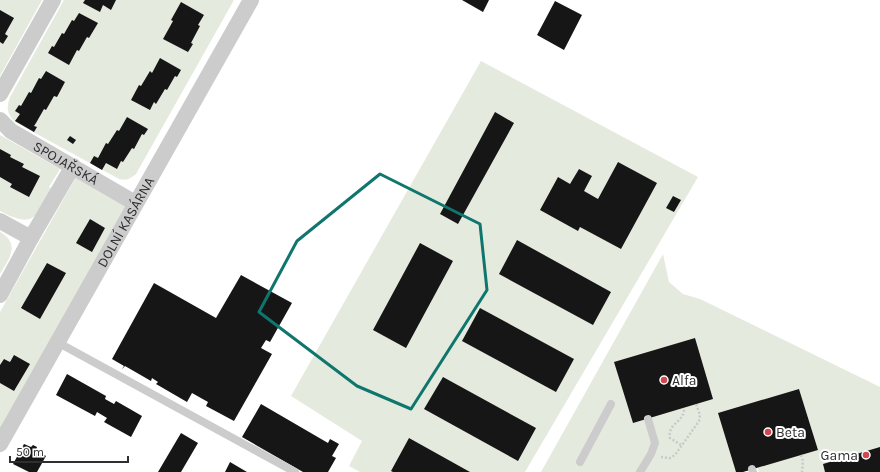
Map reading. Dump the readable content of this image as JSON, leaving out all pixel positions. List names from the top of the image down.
{
  "streets": {
    "street": ["SPOJAŘSKÁ", "DOLNÍ KASÁRNA"]
  },
  "crossings": [
    ["SPOJAŘSKÁ", "DOLNÍ KASÁRNA"]
  ],
  "places": ["Alfa", "Beta", "Gama"],
  "scale_bar": "50 m"
}
